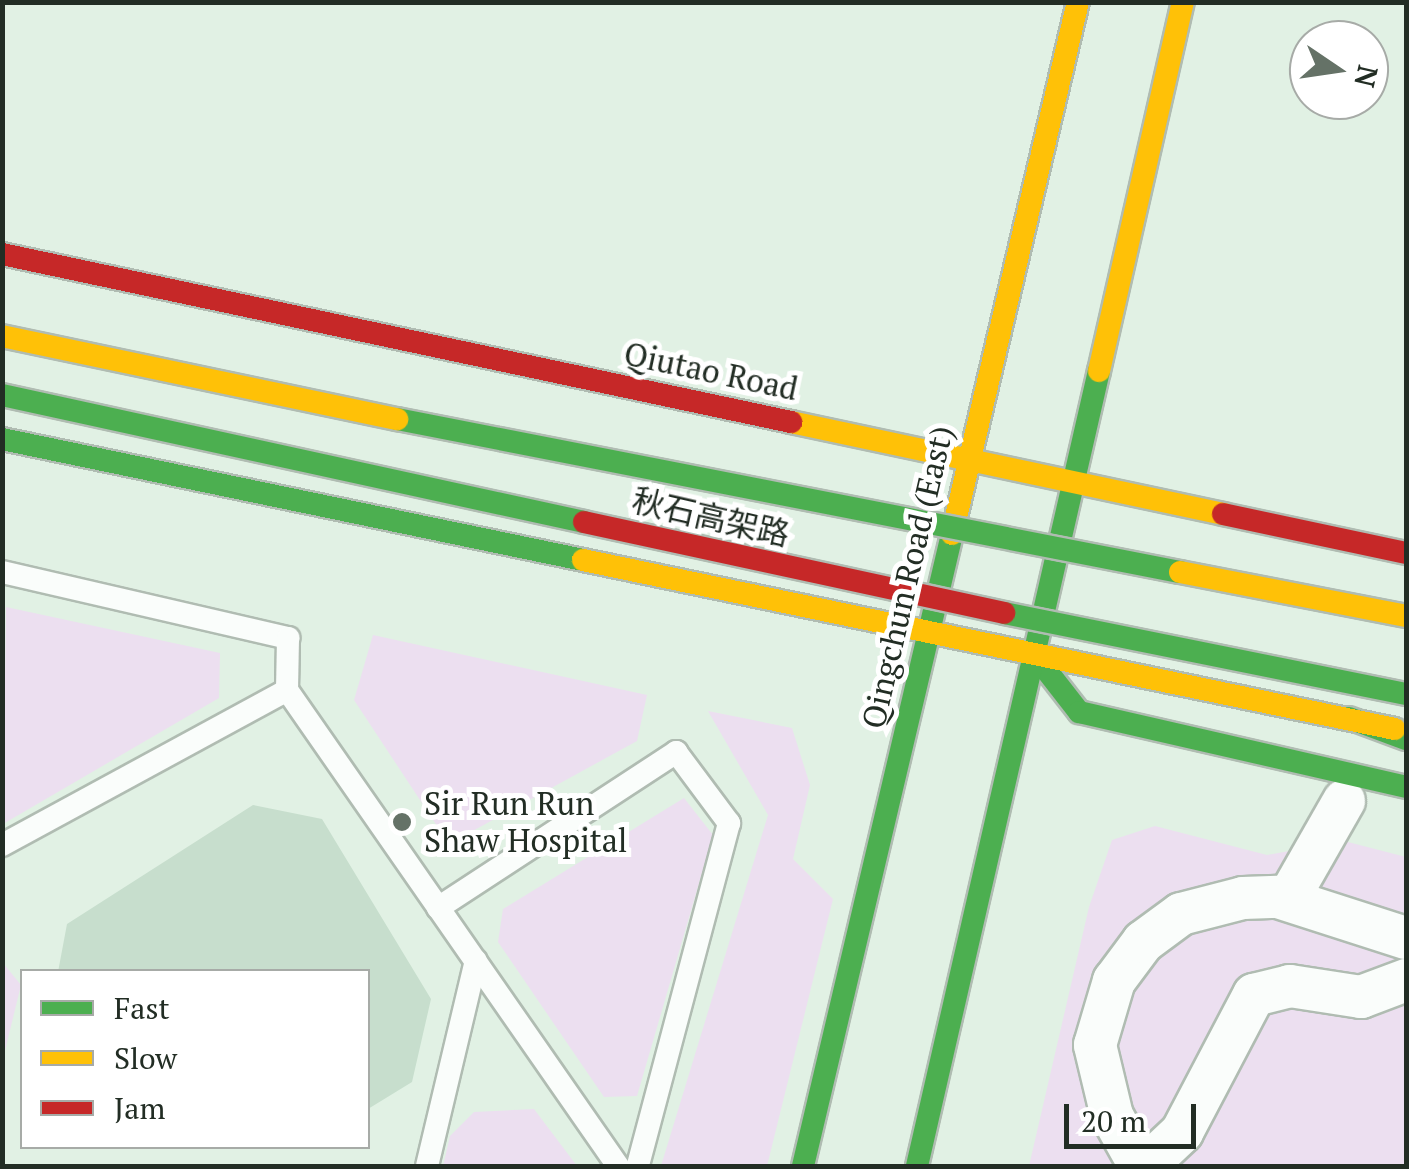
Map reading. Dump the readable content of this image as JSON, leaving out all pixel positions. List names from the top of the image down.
{
  "streets": {
    "main road": ["Qiutao Road", "秋石高架路", "Qingchun Road (East)"]
  },
  "crossings": [
    ["Qiutao Road", "Qingchun Road (East)"]
  ],
  "places": ["Sir Run Run Shaw Hospital"],
  "legend": ["Fast", "Slow", "Jam"],
  "scale_bar": "20 m",
  "north": "right"
}
